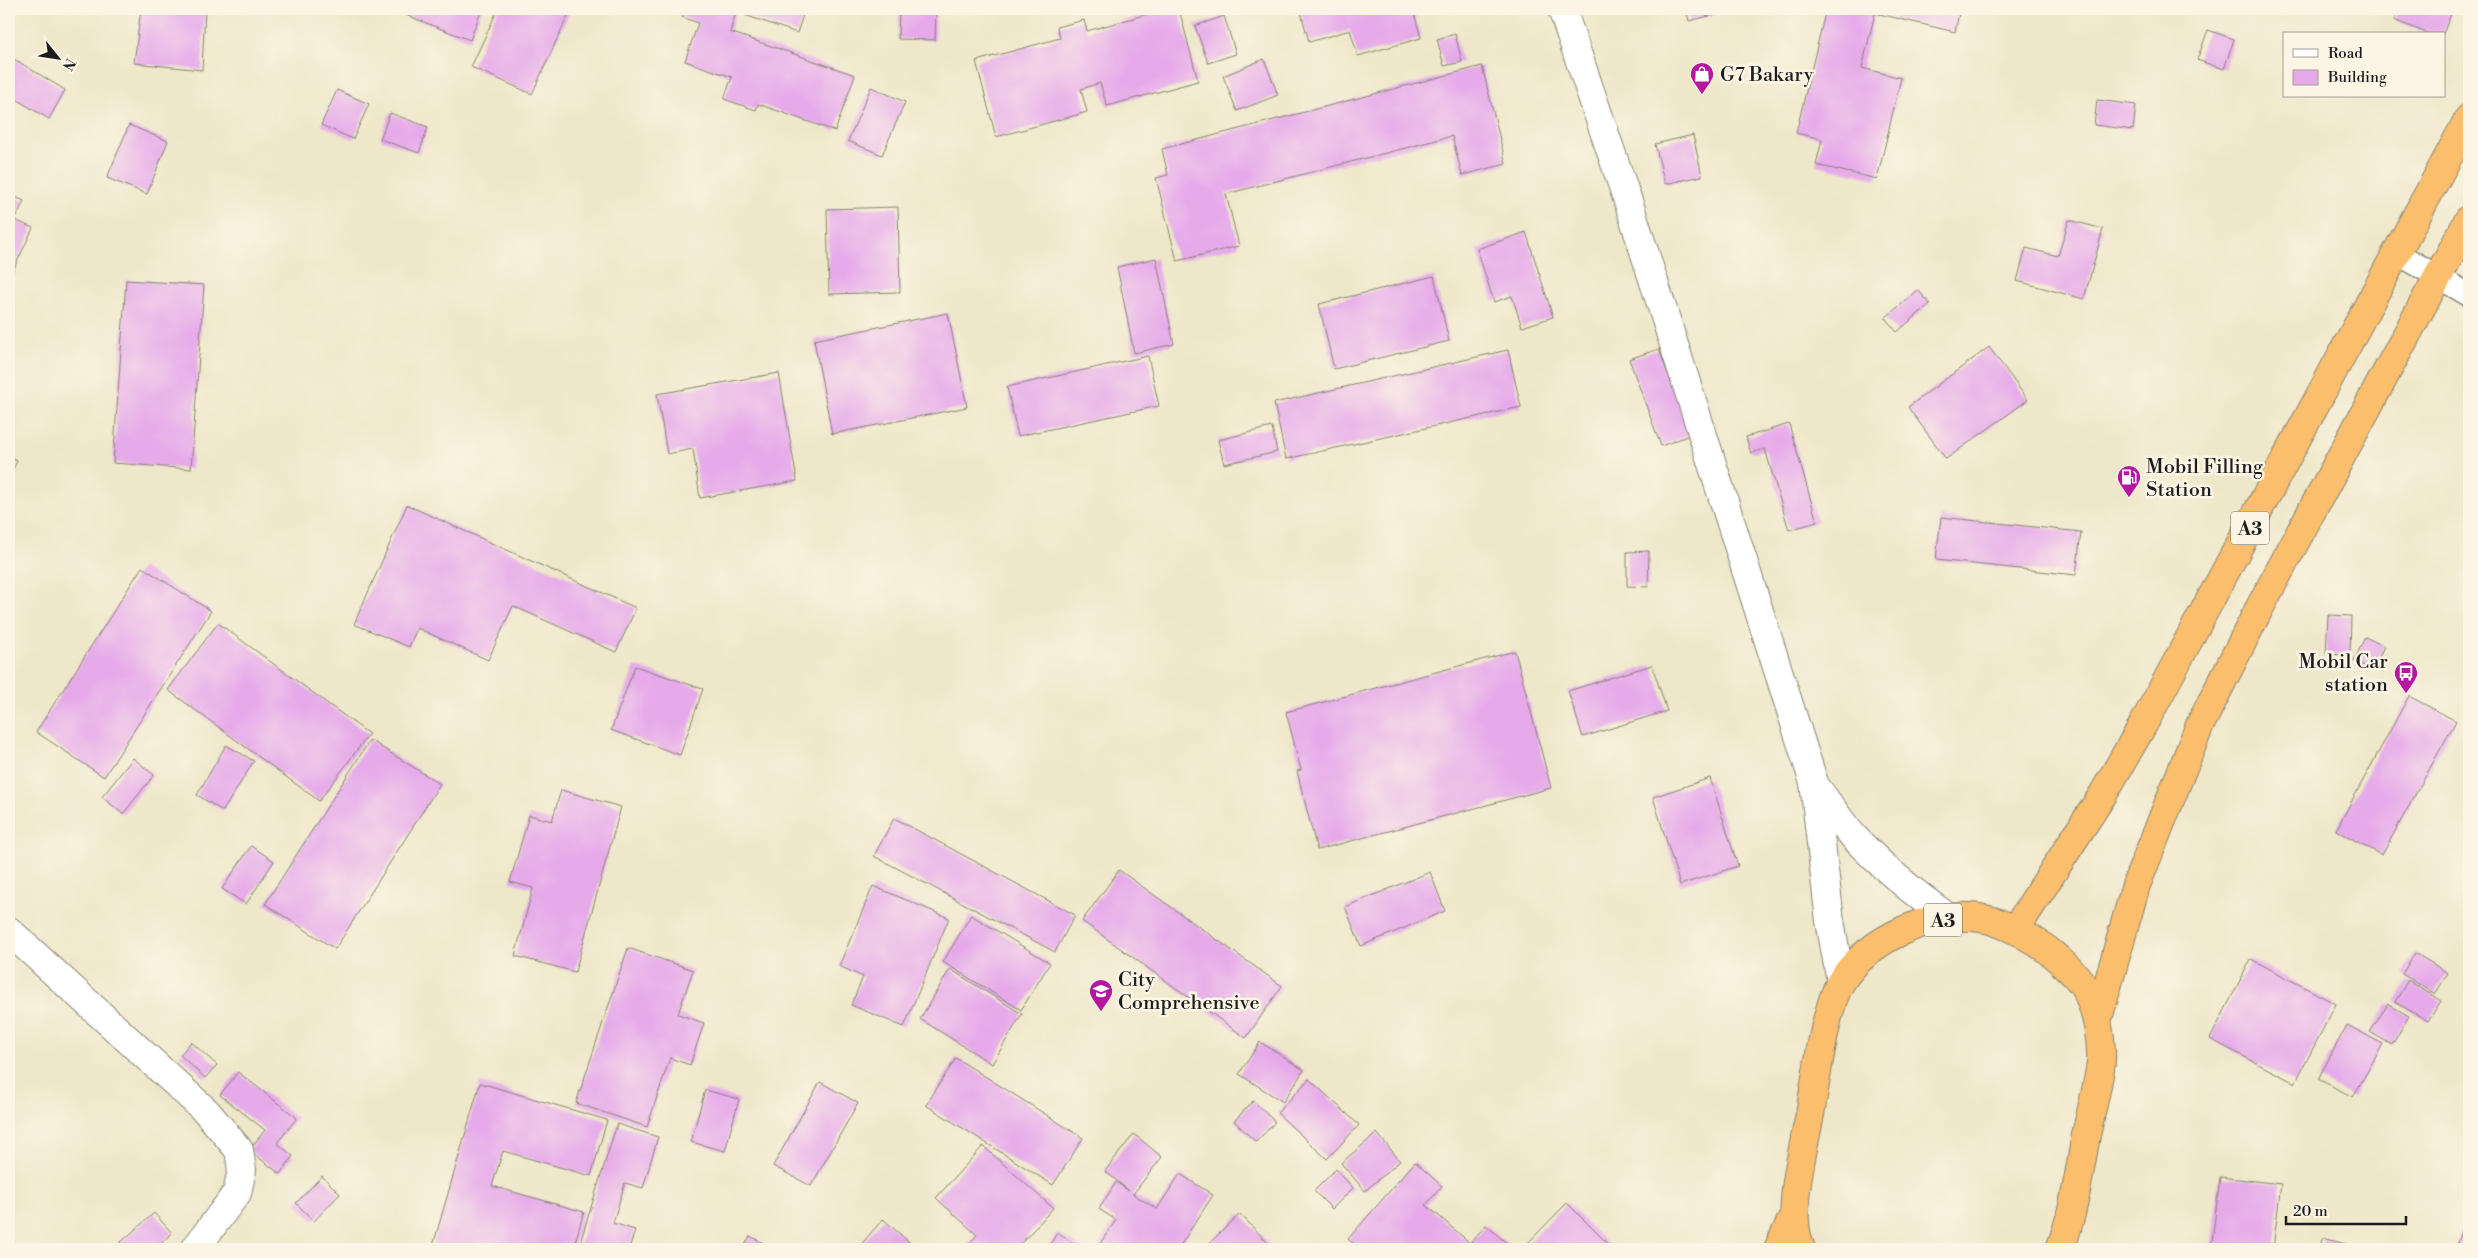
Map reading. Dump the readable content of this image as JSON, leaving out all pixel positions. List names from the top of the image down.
{
  "streets": {
    "highway": ["A3"]
  },
  "places": {
    "shop": ["G7 Bakary"],
    "fuel station": ["Mobil Filling Station"],
    "bus stop": ["Mobil Car station"],
    "school or university": ["City Comprehensive"]
  },
  "legend": ["Road", "Building"],
  "scale_bar": "20 m",
  "north": "bottom right"
}
